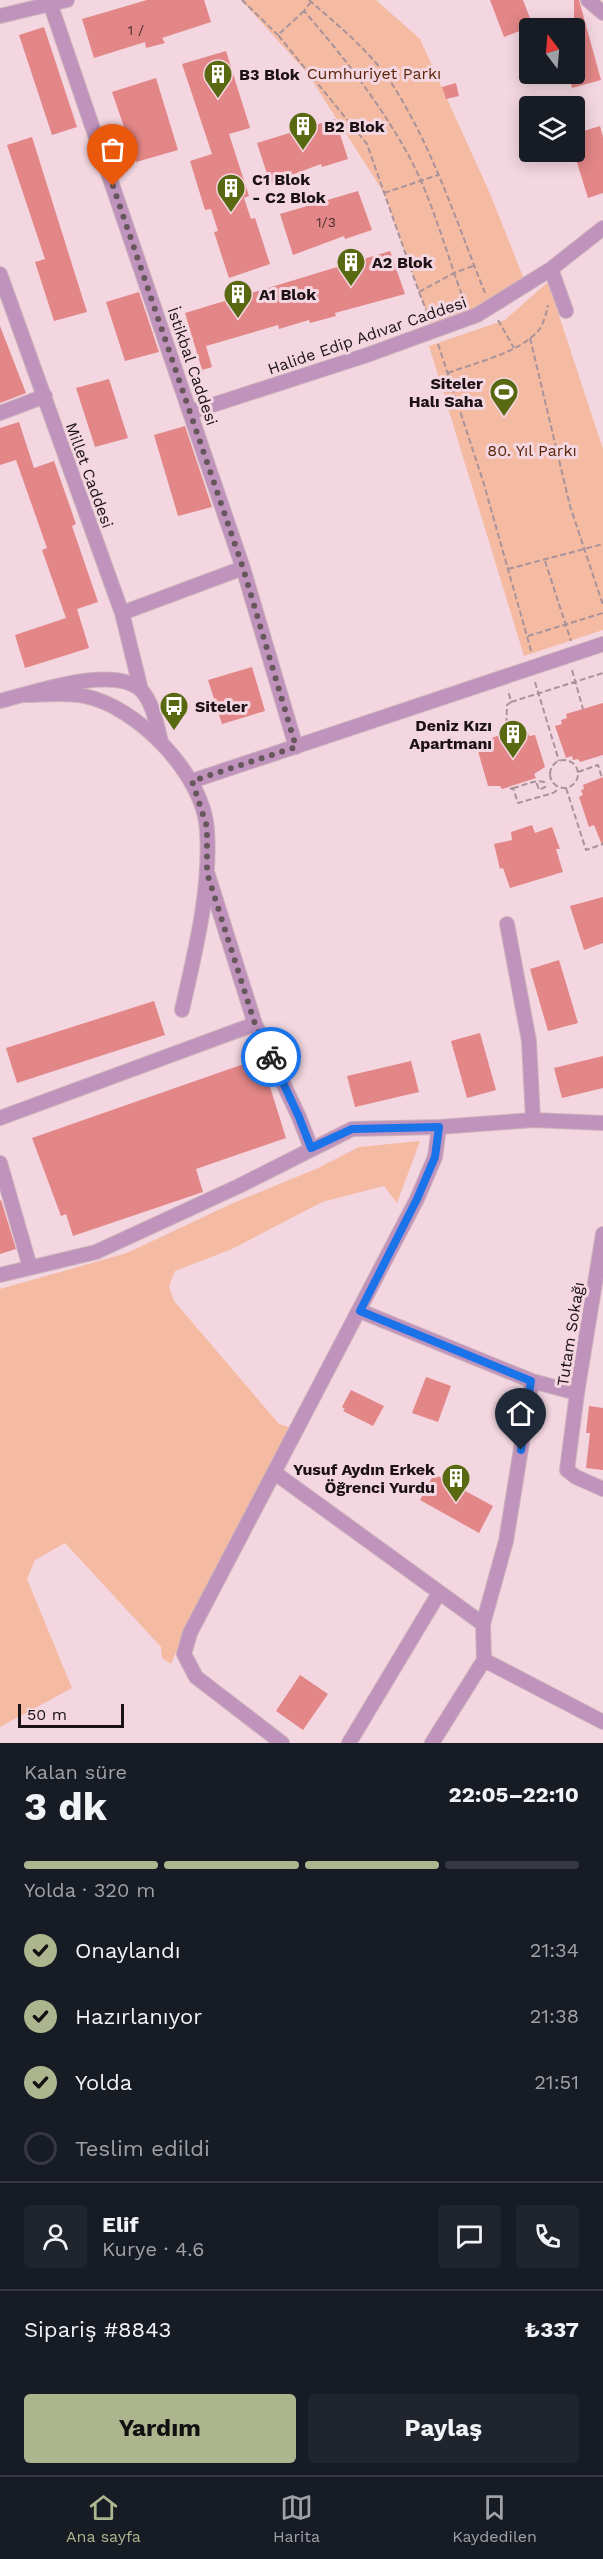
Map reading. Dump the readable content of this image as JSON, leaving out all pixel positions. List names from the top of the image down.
{
  "streets": {
    "street": [
      "Halide Edip Adıvar Caddesi",
      "İstikbal Caddesi",
      "Millet Caddesi",
      "Tutam Sokağı"
    ]
  },
  "crossings": [
    ["Halide Edip Adıvar Caddesi", "İstikbal Caddesi"]
  ],
  "parks": ["Cumhuriyet Parkı", "80. Yıl Parkı"],
  "places": {
    "building": [
      "B3 Blok",
      "B2 Blok",
      "C1 Blok - C2 Blok",
      "A2 Blok",
      "A1 Blok",
      "Deniz Kızı Apartmanı",
      "Yusuf Aydın Erkek Öğrenci Yurdu"
    ],
    "sports": ["Siteler Halı Saha"],
    "bus stop": ["Siteler"]
  },
  "house_numbers": ["1 /", "1/3"],
  "scale_bar": "50 m",
  "north": "top",
  "page": {
    "scale": "50 m",
    "heading": ["3 dk", "Kalan süre", "22:05–22:10"],
    "panel": [
      "Elif",
      "Kurye · 4.6",
      "Sipariş #8843",
      "₺337"
    ],
    "bar": "Yolda · 320 m",
    "list": [
      ["Onaylandı", "21:34"],
      ["Hazırlanıyor", "21:38"],
      ["Yolda", "21:51"],
      "Teslim edildi"
    ],
    "buttons": ["Yardım", "Paylaş"],
    "tabs": ["Ana sayfa", "Harita", "Kaydedilen"]
  }
}
